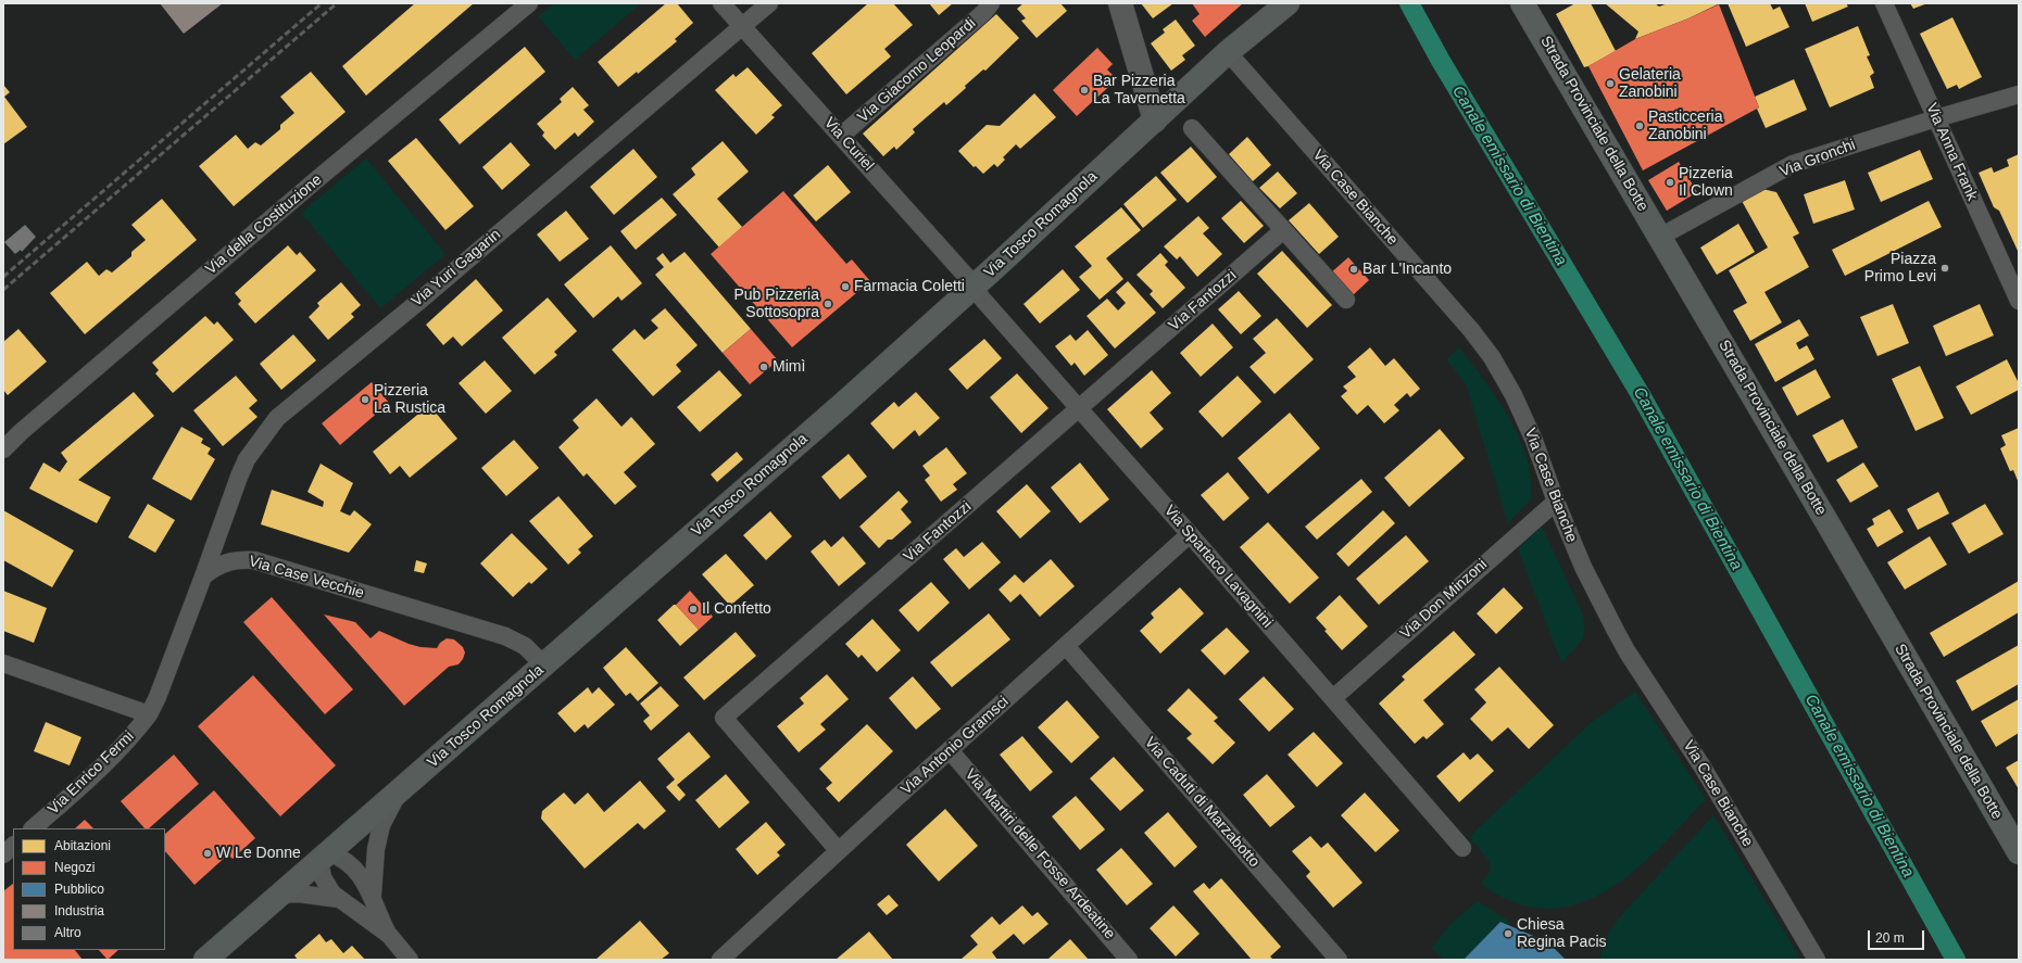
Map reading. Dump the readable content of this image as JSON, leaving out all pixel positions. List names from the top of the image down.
{
  "streets": {
    "main road": ["Strada Provinciale della Botte", "Via Tosco Romagnola"],
    "street": [
      "Via Giacomo Leopardi",
      "Via Curiel",
      "Via Anna Frank",
      "Via Gronchi",
      "Via Case Bianche",
      "Via della Costituzione",
      "Via Yuri Gagarin",
      "Via Fantozzi",
      "Via Spartaco Lavagnini",
      "Via Case Vecchie",
      "Via Don Minzoni",
      "Via Antonio Gramsci",
      "Via Enrico Fermi",
      "Via Caduti di Marzabotto",
      "Via Martiri delle Fosse Ardeatine"
    ]
  },
  "crossings": [
    ["Via Giacomo Leopardi", "Via Curiel"],
    ["Strada Provinciale della Botte", "Via Gronchi"],
    ["Via Curiel", "Via Tosco Romagnola"],
    ["Via Curiel", "Via Yuri Gagarin"],
    ["Via Curiel", "Via Spartaco Lavagnini"],
    ["Via Anna Frank", "Via Gronchi"],
    ["Via Case Bianche", "Via Tosco Romagnola"],
    ["Via Case Bianche", "Via Don Minzoni"],
    ["Via Tosco Romagnola", "Via Spartaco Lavagnini"],
    ["Via Tosco Romagnola", "Via Case Vecchie"],
    ["Via Yuri Gagarin", "Via Case Vecchie"],
    ["Via Fantozzi", "Via Spartaco Lavagnini"],
    ["Via Fantozzi", "Via Antonio Gramsci"],
    ["Via Spartaco Lavagnini", "Via Don Minzoni"],
    ["Via Spartaco Lavagnini", "Via Antonio Gramsci"],
    ["Via Antonio Gramsci", "Via Caduti di Marzabotto"],
    ["Via Antonio Gramsci", "Via Martiri delle Fosse Ardeatine"]
  ],
  "water": ["Canale emissario di Bientina"],
  "places": [
    "Gelateria Zanobini",
    "Bar Pizzeria La Tavernetta",
    "Pasticceria Zanobini",
    "Pizzeria Il Clown",
    "Piazza Primo Levi",
    "Bar L'Incanto",
    "Farmacia Coletti",
    "Pub Pizzeria Sottosopra",
    "Mimì",
    "Pizzeria La Rustica",
    "Il Confetto",
    "W Le Donne",
    "Chiesa Regina Pacis"
  ],
  "legend": [
    "Abitazioni",
    "Negozi",
    "Pubblico",
    "Industria",
    "Altro"
  ],
  "scale_bar": "20 m"
}
